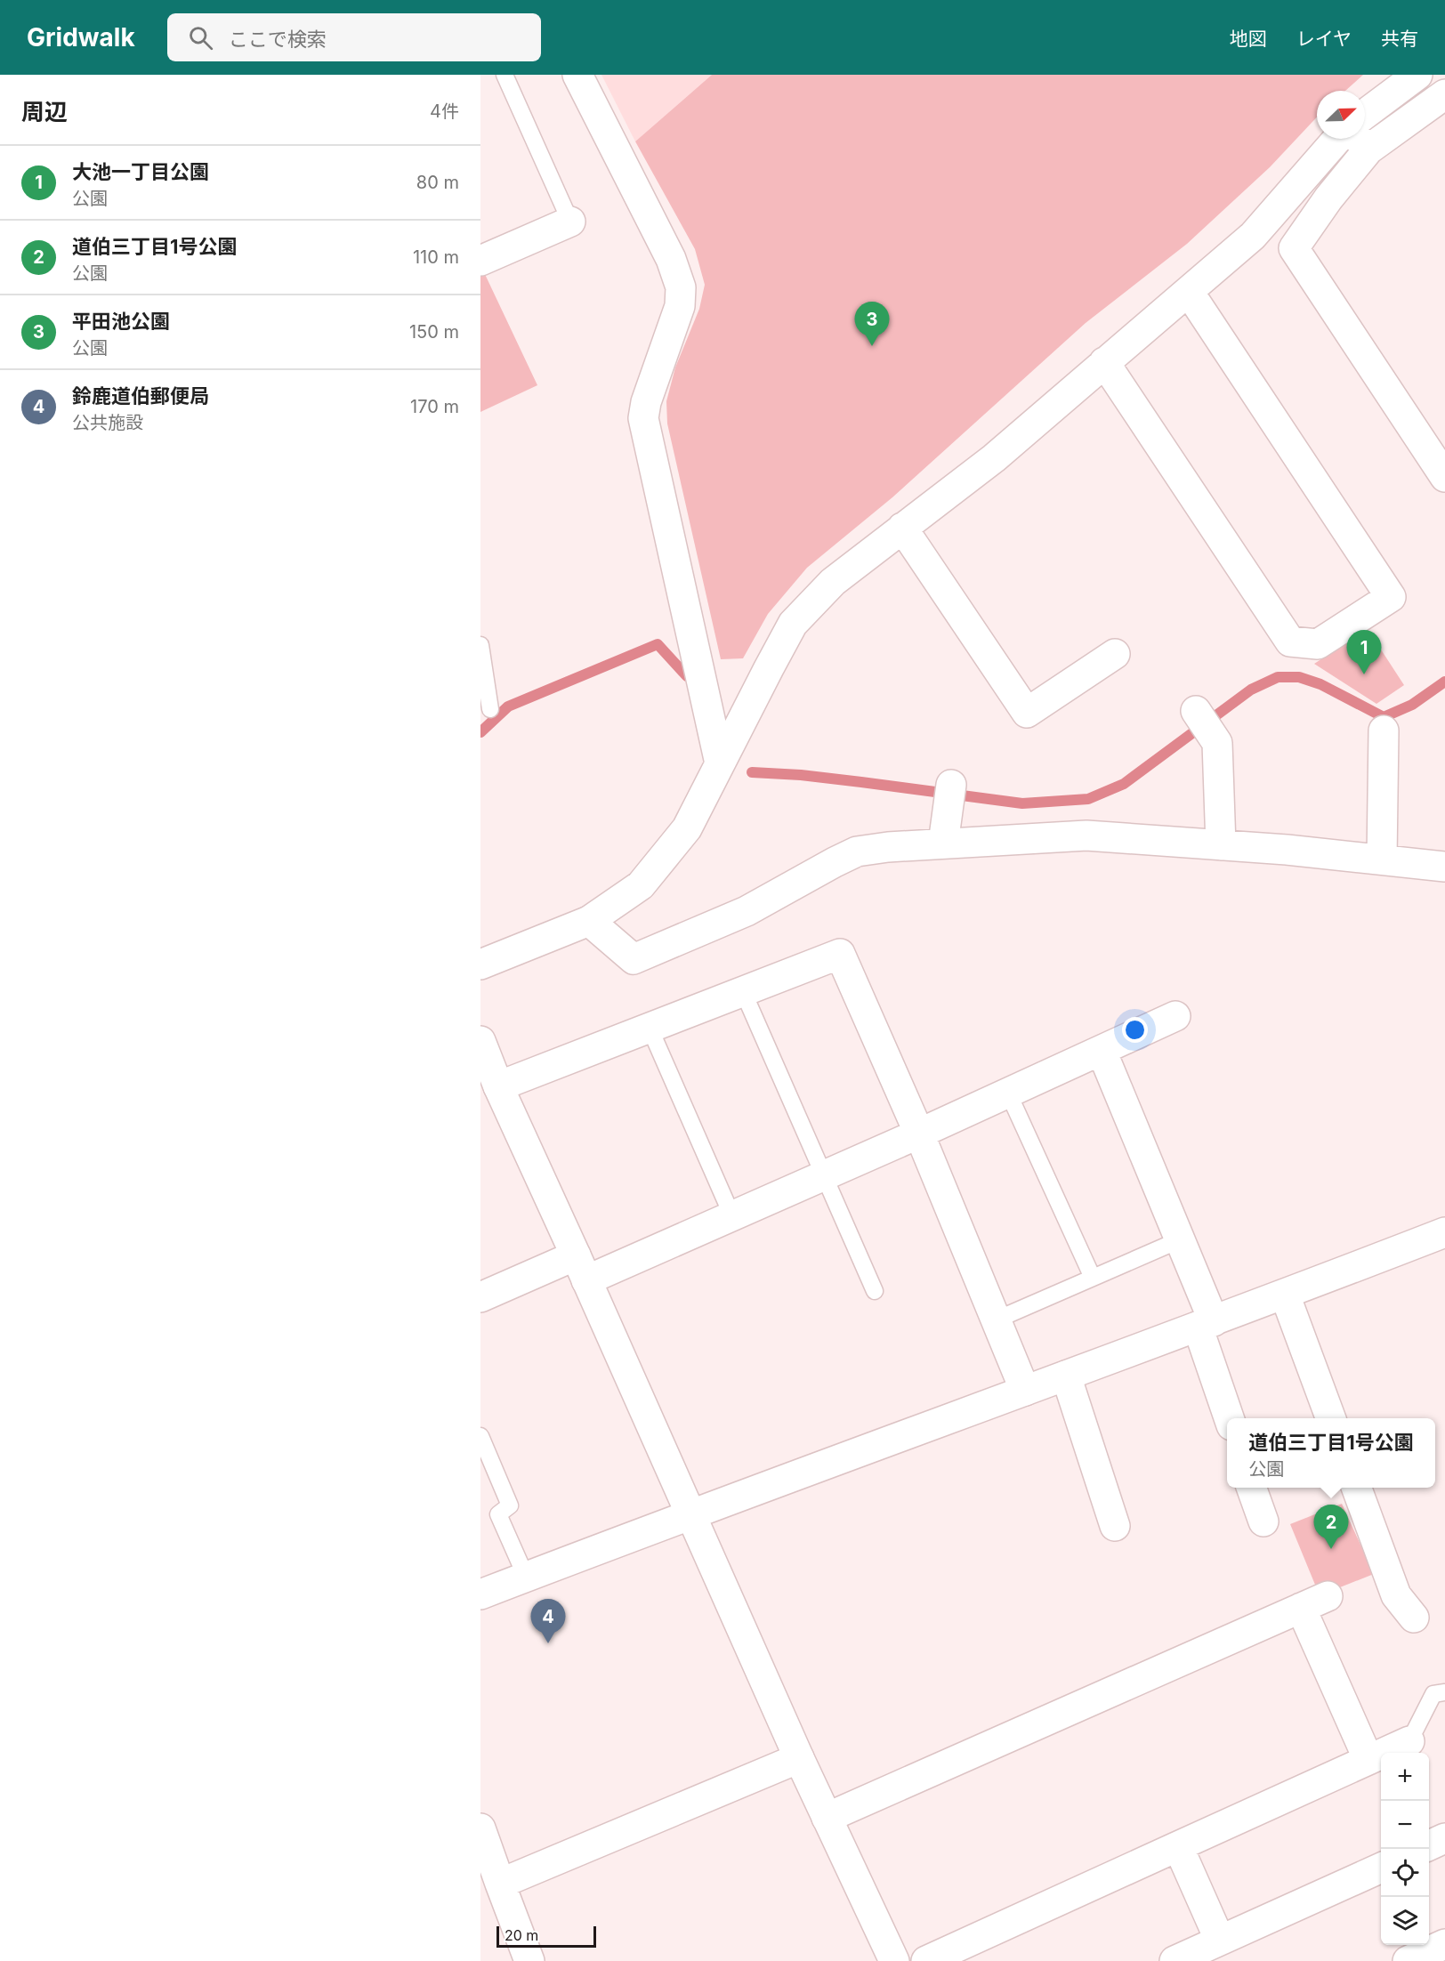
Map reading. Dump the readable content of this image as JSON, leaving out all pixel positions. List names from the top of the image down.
{
  "scale_bar": "20 m",
  "north": "top right",
  "page": {
    "header": "Gridwalk",
    "search": "ここで検索",
    "nav": ["地図", "レイヤ", "共有"],
    "heading": ["周辺", "4件"],
    "list": [
      {
        "mark": "1",
        "name": "大池一丁目公園",
        "note": "公園",
        "value": "80 m"
      },
      {
        "mark": "2",
        "name": "道伯三丁目1号公園",
        "note": "公園",
        "value": "110 m"
      },
      {
        "mark": "3",
        "name": "平田池公園",
        "note": "公園",
        "value": "150 m"
      },
      {
        "mark": "4",
        "name": "鈴鹿道伯郵便局",
        "note": "公共施設",
        "value": "170 m"
      }
    ],
    "pins": [
      "3",
      "1",
      "2",
      "4"
    ],
    "popup": ["道伯三丁目1号公園", "公園"],
    "map_buttons": ["+", "−"],
    "scale": "20 m"
  }
}
